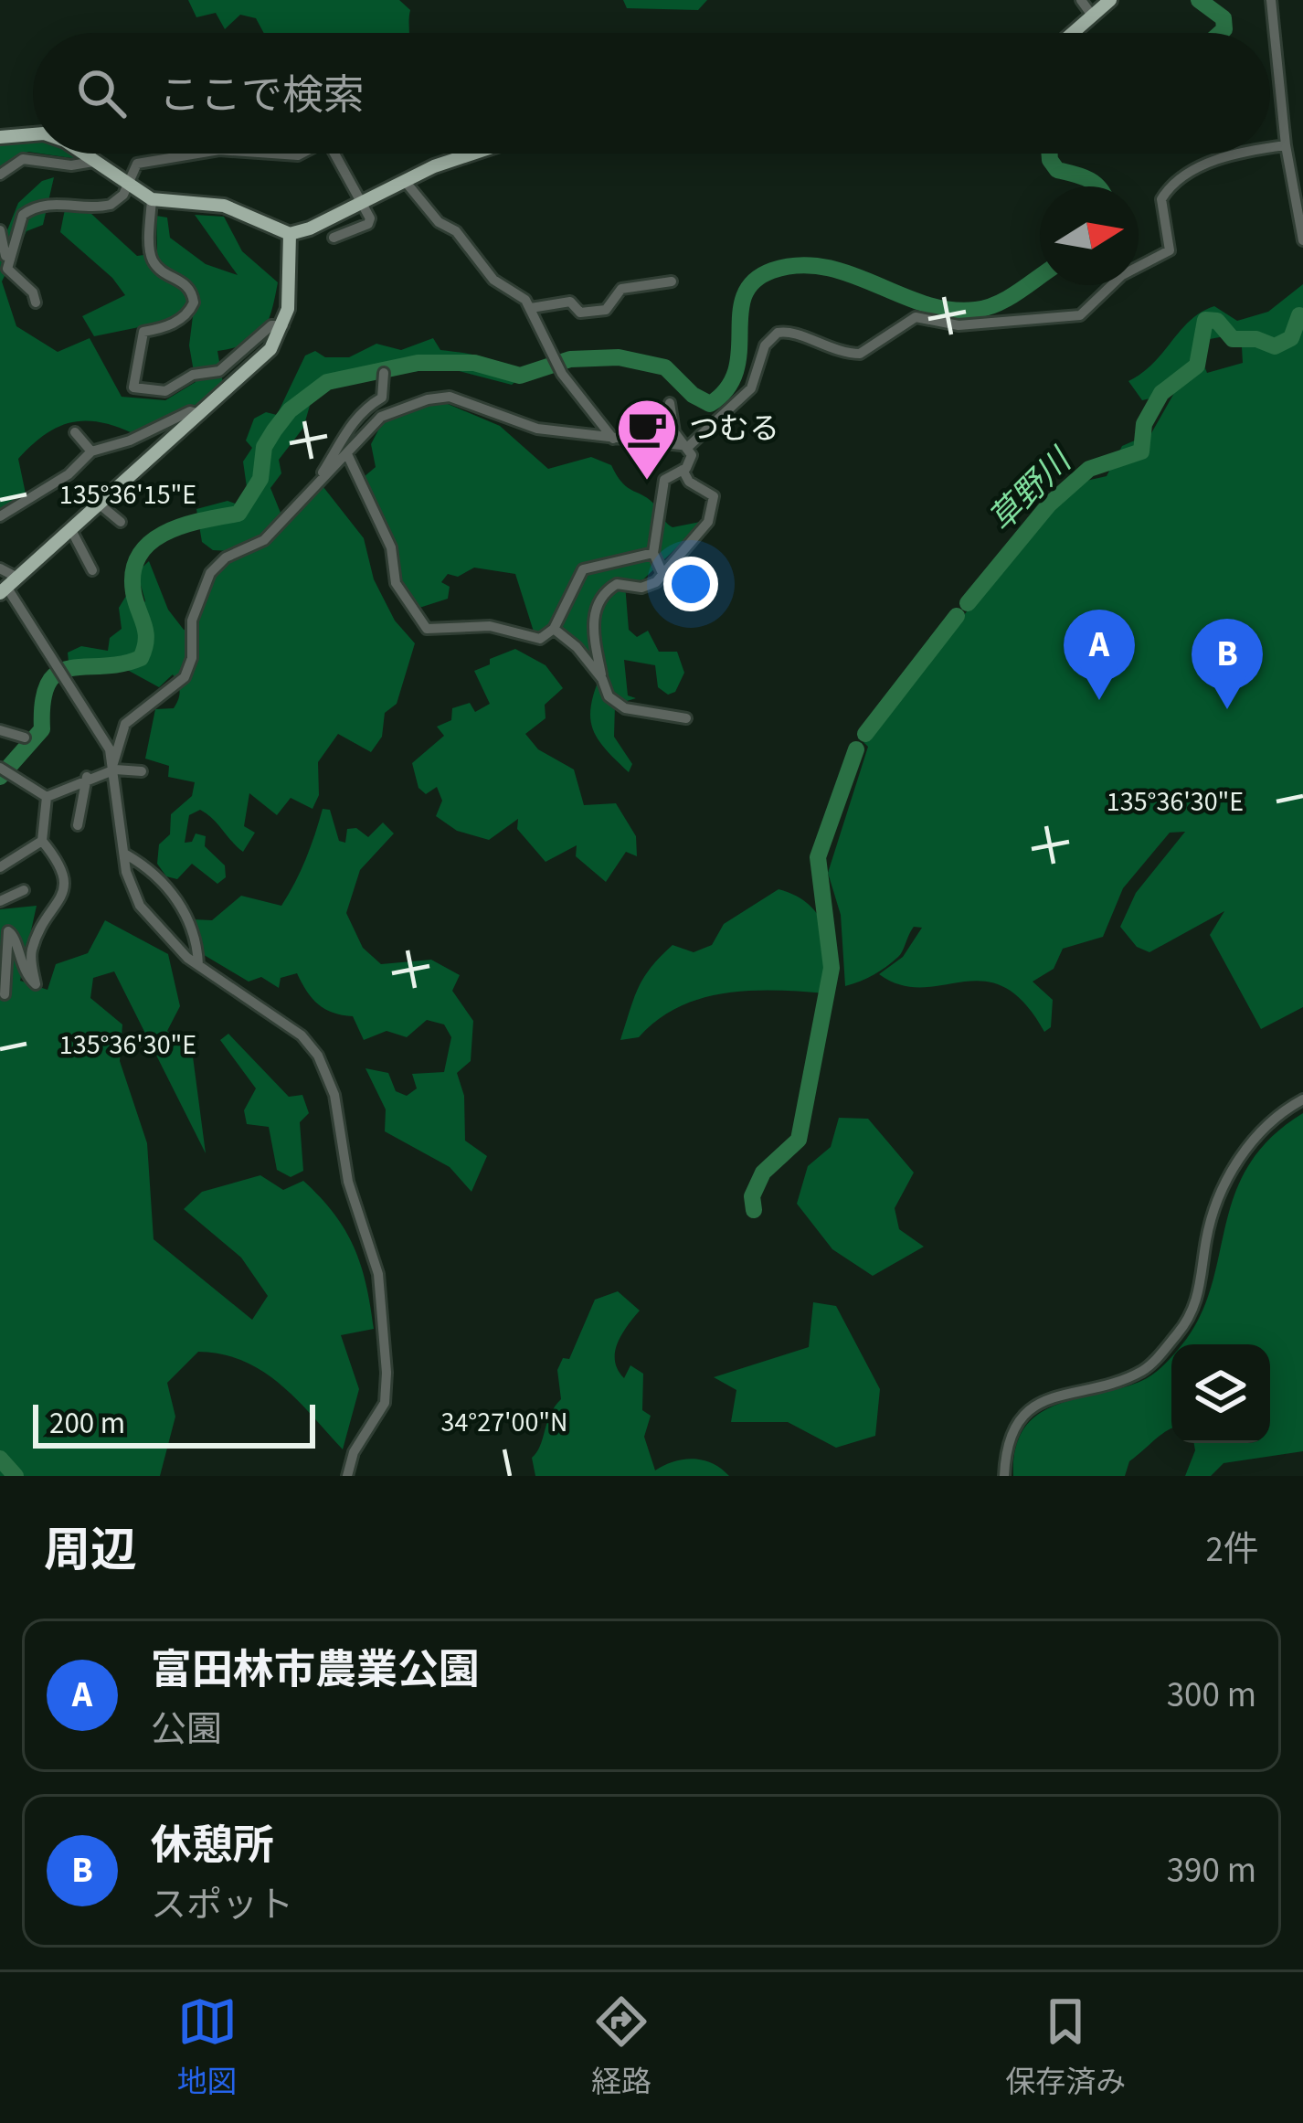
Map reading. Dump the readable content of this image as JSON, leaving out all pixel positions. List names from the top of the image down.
{
  "water": ["草野川"],
  "places": {
    "cafe": ["つむる"]
  },
  "scale_bar": "200 m",
  "north": "right",
  "page": {
    "search": "ここで検索",
    "pins": ["A", "B"],
    "scale": "200 m",
    "heading": ["周辺", "2件"],
    "list": [
      {
        "mark": "A",
        "name": "富田林市農業公園",
        "note": "公園",
        "value": "300 m"
      },
      {
        "mark": "B",
        "name": "休憩所",
        "note": "スポット",
        "value": "390 m"
      }
    ],
    "nav": ["地図", "経路", "保存済み"]
  },
  "coordinates": ["135°36'15\"E", "135°36'30\"E", "34°27'00\"N"]
}
